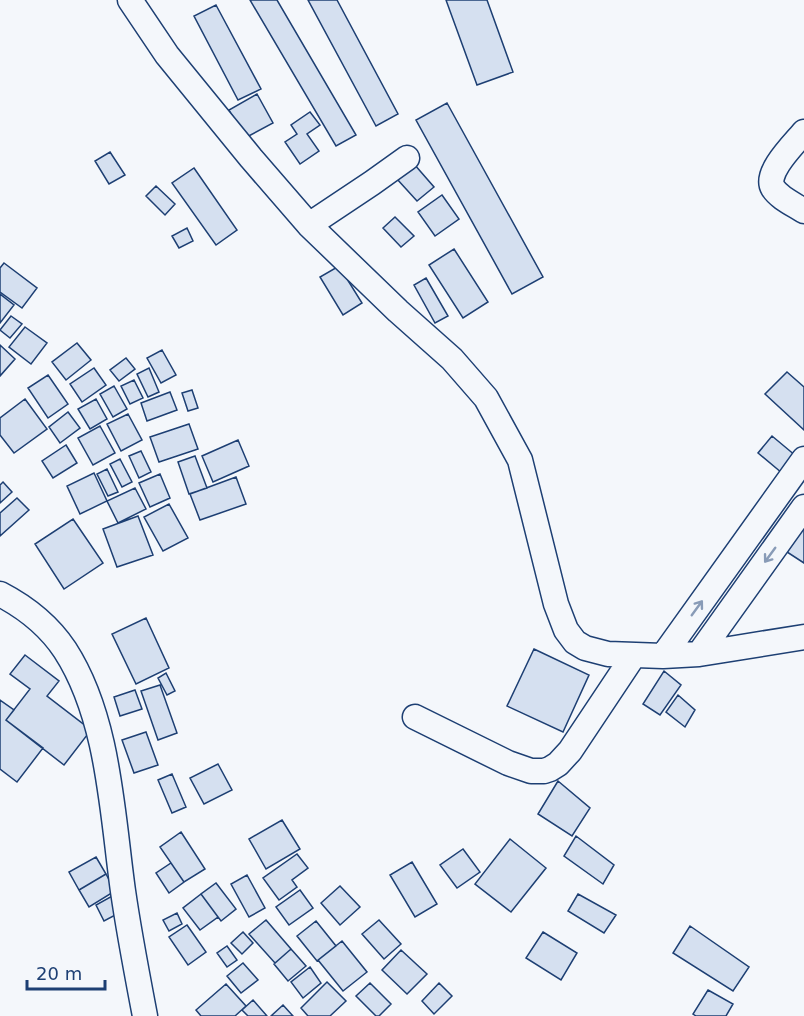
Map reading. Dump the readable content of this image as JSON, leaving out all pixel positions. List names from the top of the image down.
{
  "scale_bar": "20 m"
}
